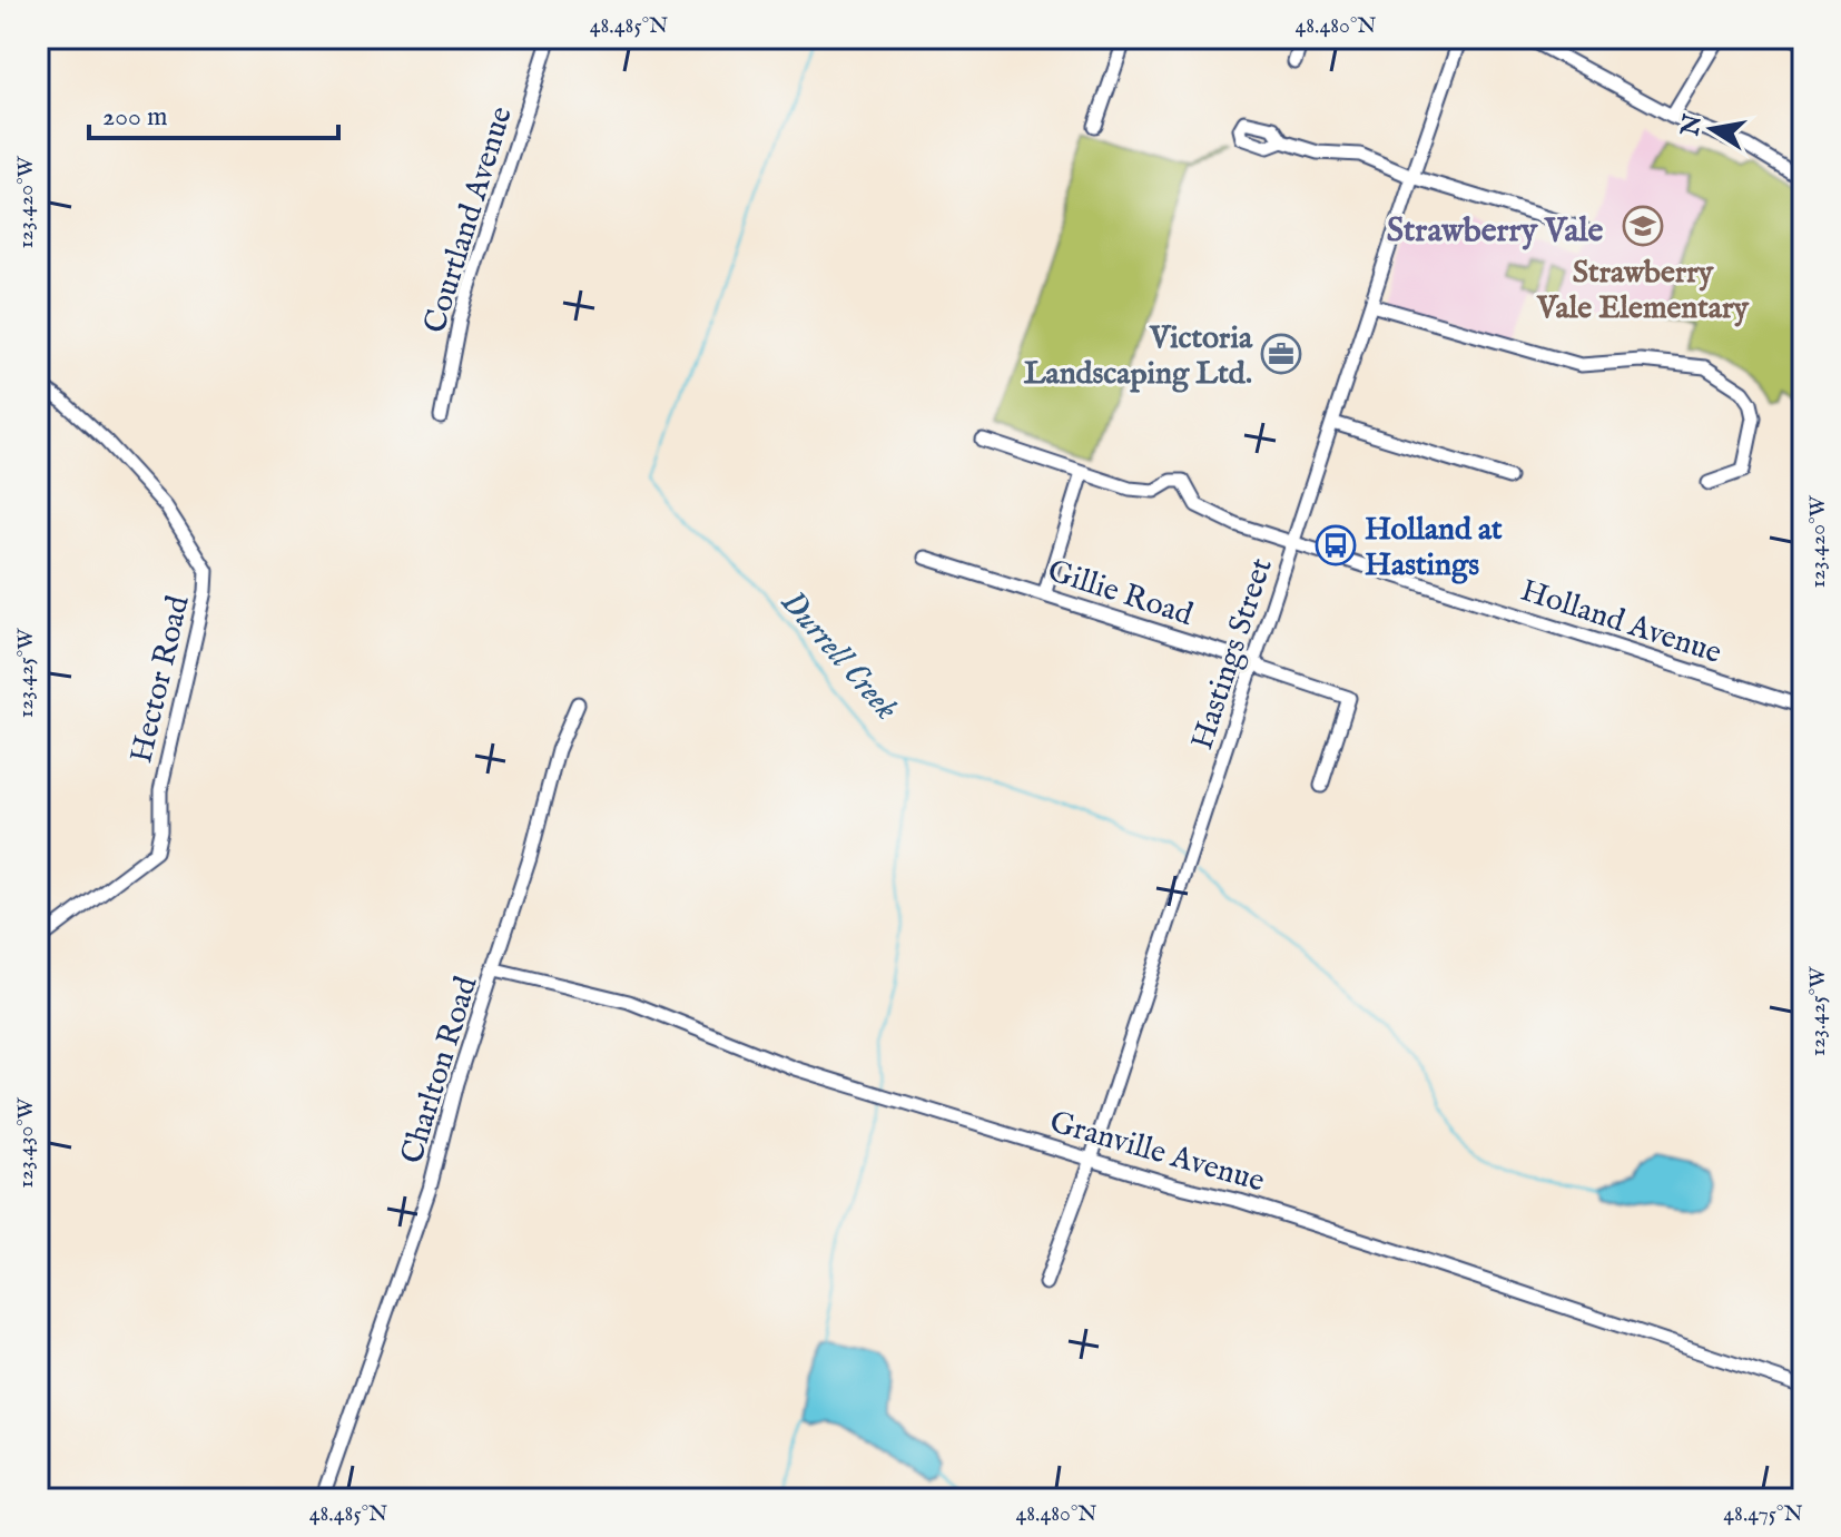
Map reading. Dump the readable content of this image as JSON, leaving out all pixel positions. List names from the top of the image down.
{
  "streets": {
    "street": [
      "Courtland Avenue",
      "Gillie Road",
      "Holland Avenue",
      "Hastings Street",
      "Hector Road",
      "Charlton Road",
      "Granville Avenue"
    ]
  },
  "crossings": [
    ["Gillie Road", "Hastings Street"],
    ["Holland Avenue", "Hastings Street"],
    ["Hastings Street", "Granville Avenue"],
    ["Charlton Road", "Granville Avenue"]
  ],
  "districts": ["Strawberry Vale"],
  "water": ["Durrell Creek"],
  "places": {
    "school or university": ["Strawberry Vale Elementary"],
    "office": ["Victoria Landscaping Ltd."],
    "bus stop": ["Holland at Hastings"]
  },
  "scale_bar": "200 m",
  "north": "left",
  "coordinates": [
    "48.485°N",
    "48.480°N",
    "123.420°W",
    "123.425°W",
    "123.430°W",
    "48.475°N"
  ]
}
